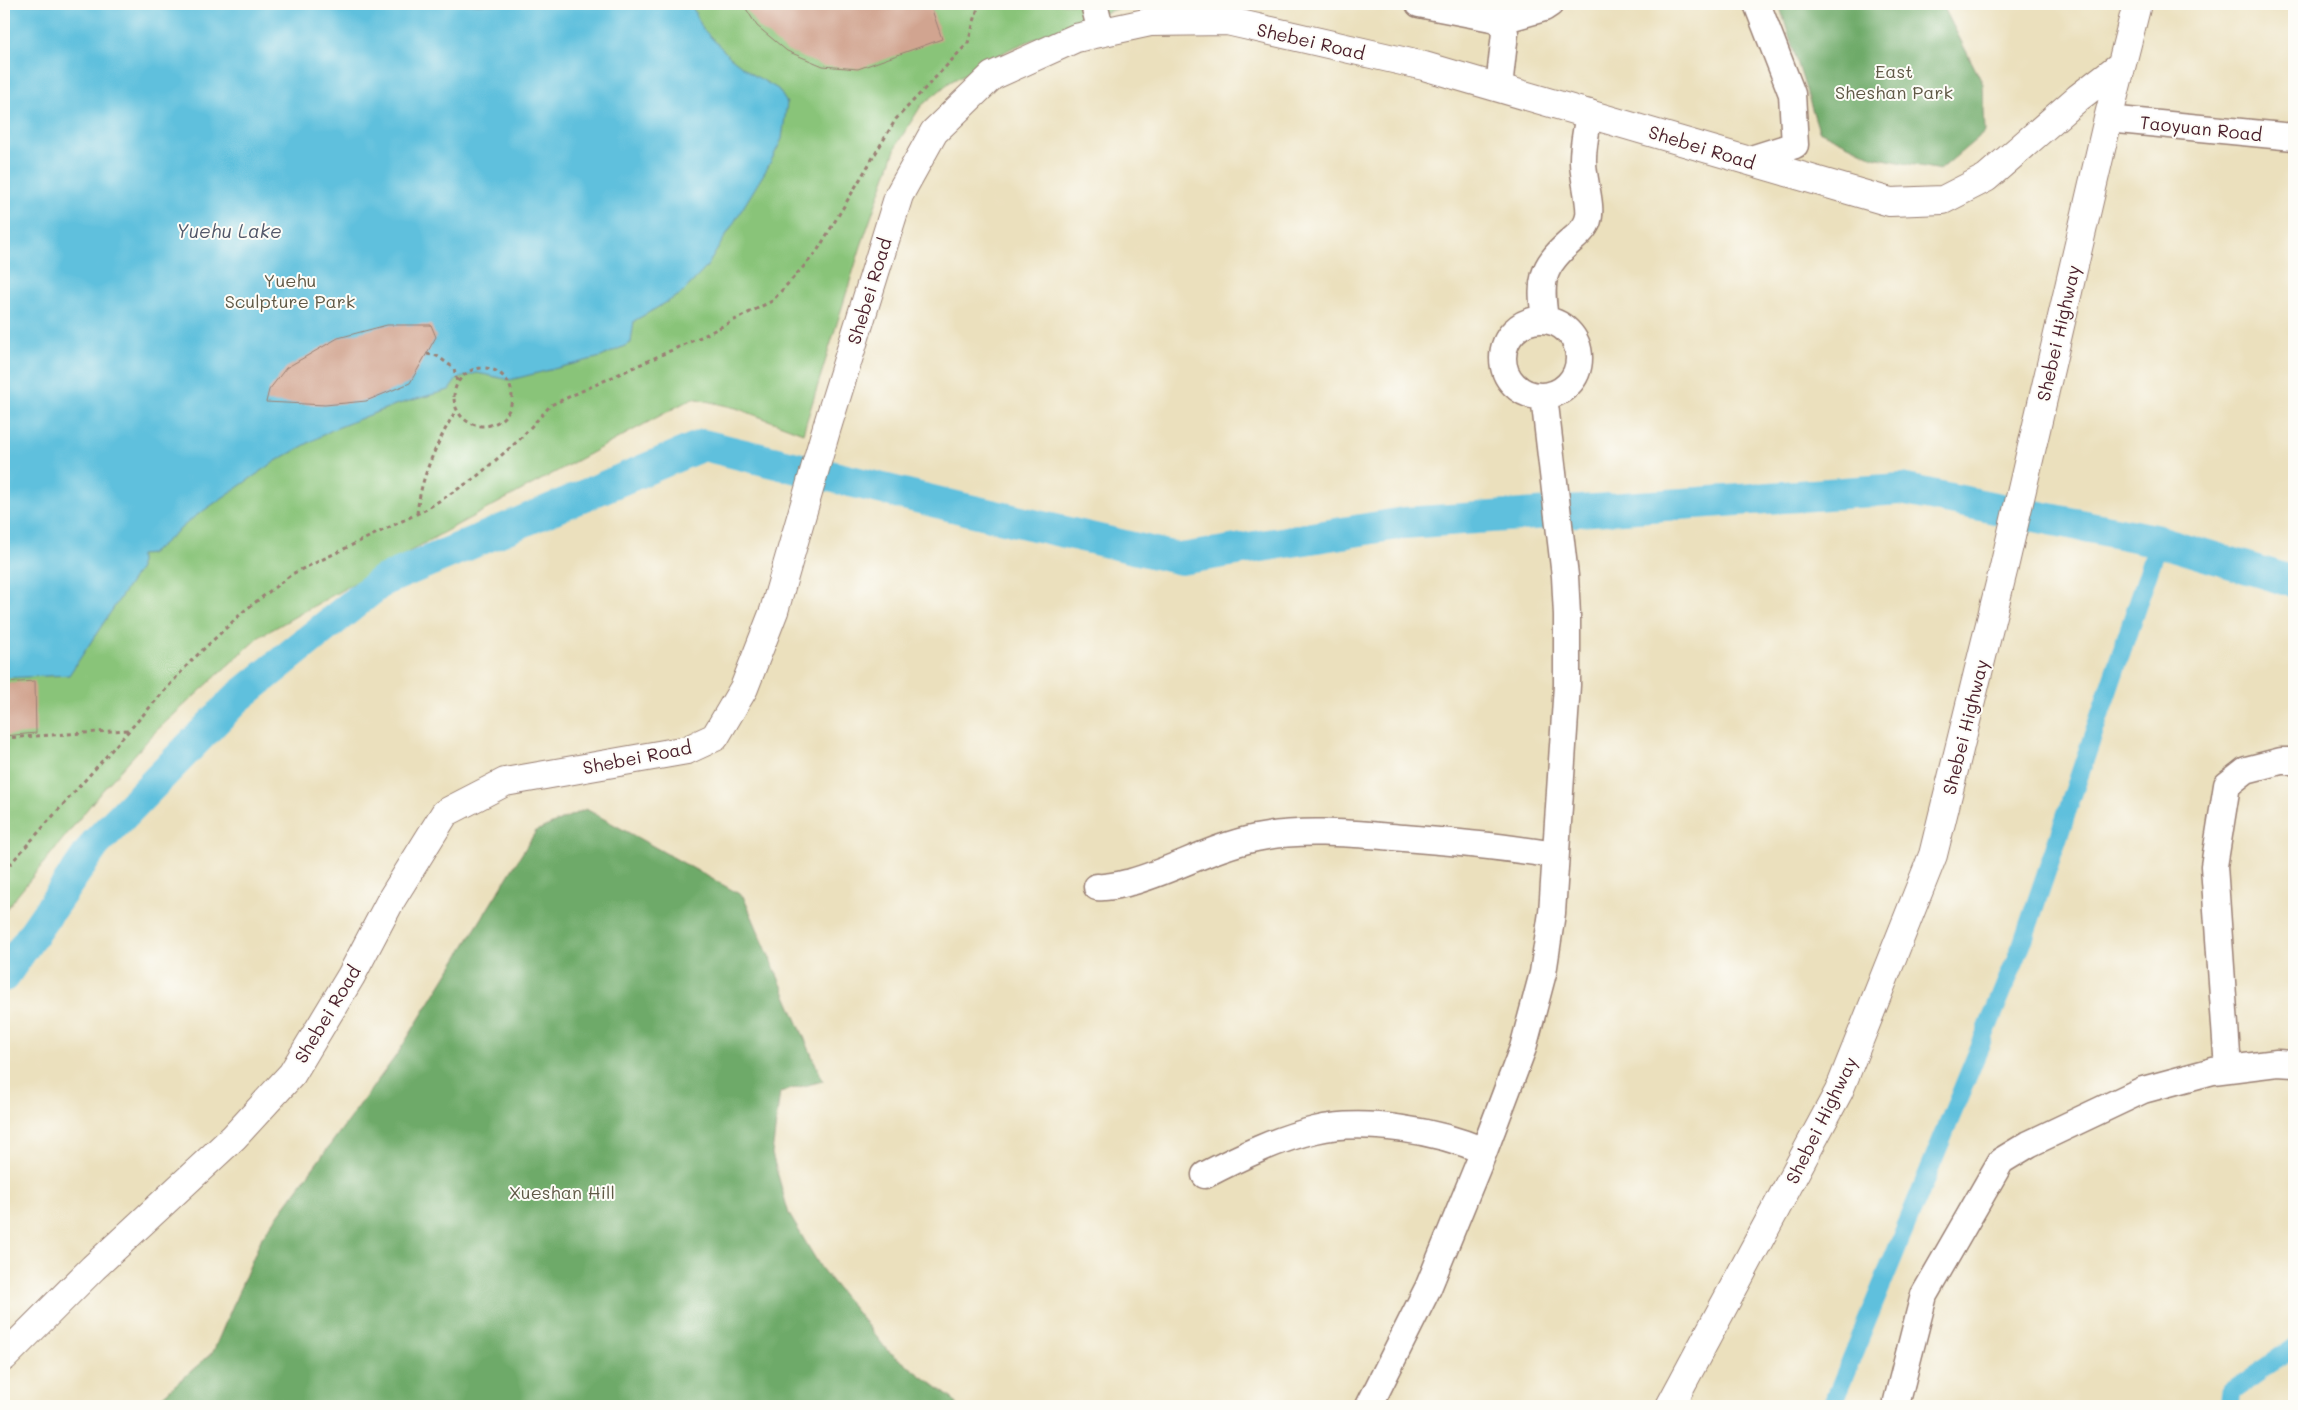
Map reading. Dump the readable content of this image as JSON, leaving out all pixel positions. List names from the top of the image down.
{
  "streets": {
    "main road": ["Shebei Road", "Shebei Highway"],
    "street": ["Taoyuan Road"]
  },
  "crossings": [
    ["Shebei Road", "Shebei Highway"],
    ["Taoyuan Road", "Shebei Highway"]
  ],
  "water": ["Yuehu Lake"],
  "parks": ["East Sheshan Park", "Yuehu Sculpture Park", "Xueshan Hill"]
}
